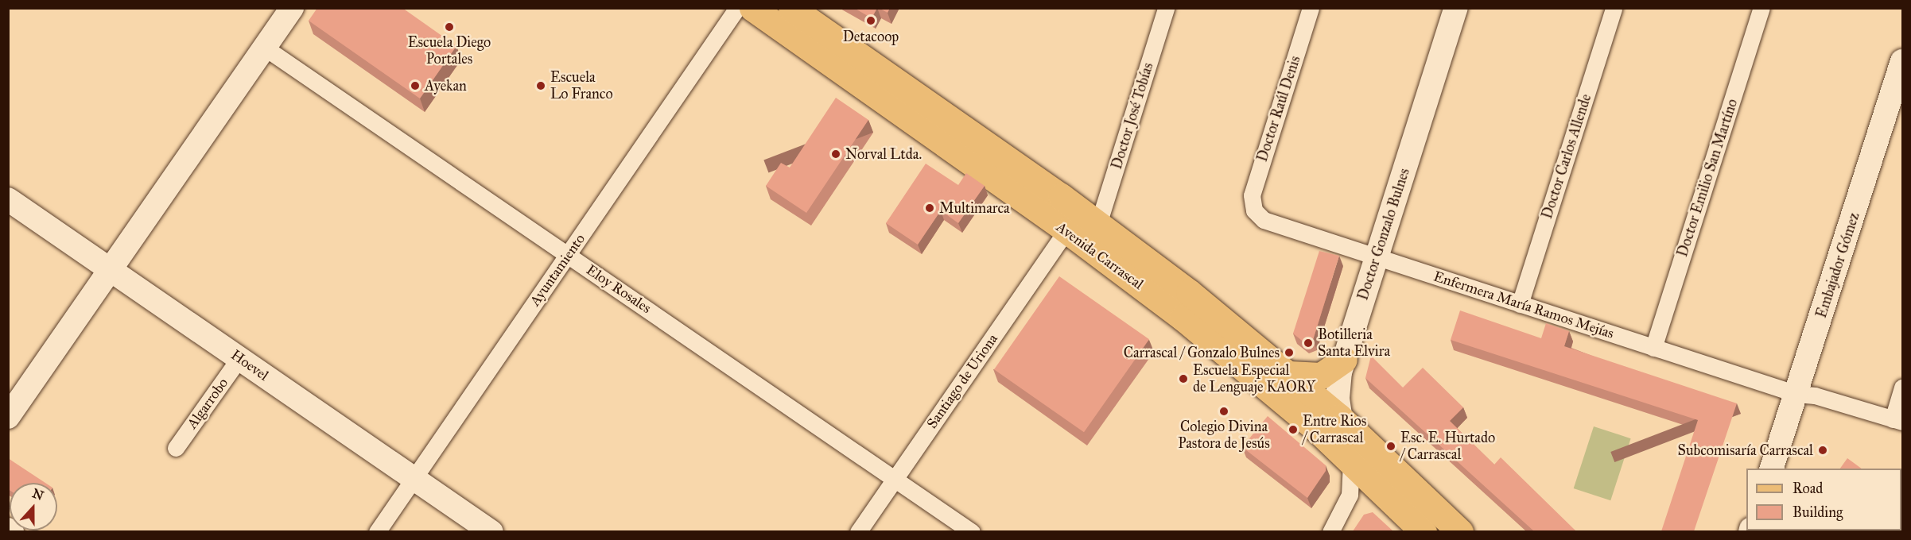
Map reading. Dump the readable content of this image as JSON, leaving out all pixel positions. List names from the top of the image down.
{
  "streets": {
    "main road": ["Avenida Carrascal"],
    "street": [
      "Doctor Raúl Denis",
      "Doctor José Tobías",
      "Doctor Carlos Allende",
      "Doctor Emilio San Martíno",
      "Doctor Gonzalo Bulnes",
      "Embajador Gómez",
      "Ayuntamiento",
      "Eloy Rosales",
      "Enfermera María Ramos Mejías",
      "Hoevel",
      "Santiago de Uriona",
      "Algarrobo"
    ]
  },
  "crossings": [
    ["Doctor Raúl Denis", "Enfermera María Ramos Mejías"],
    ["Doctor José Tobías", "Avenida Carrascal"],
    ["Doctor Carlos Allende", "Enfermera María Ramos Mejías"],
    ["Doctor Emilio San Martíno", "Enfermera María Ramos Mejías"],
    ["Doctor Gonzalo Bulnes", "Avenida Carrascal"],
    ["Doctor Gonzalo Bulnes", "Enfermera María Ramos Mejías"],
    ["Avenida Carrascal", "Santiago de Uriona"],
    ["Embajador Gómez", "Enfermera María Ramos Mejías"],
    ["Ayuntamiento", "Eloy Rosales"],
    ["Ayuntamiento", "Hoevel"],
    ["Eloy Rosales", "Santiago de Uriona"],
    ["Hoevel", "Algarrobo"]
  ],
  "places": [
    "Detacoop",
    "Escuela Diego Portales",
    "Ayekan",
    "Escuela Lo Franco",
    "Norval Ltda.",
    "Multimarca",
    "Botilleria Santa Elvira",
    "Carrascal / Gonzalo Bulnes",
    "Escuela Especial de Lenguaje KAORY",
    "Colegio Divina Pastora de Jesús",
    "Entre Rios / Carrascal",
    "Esc. E. Hurtado / Carrascal",
    "Subcomisaría Carrascal"
  ],
  "legend": ["Road", "Building"],
  "north": "top"
}
